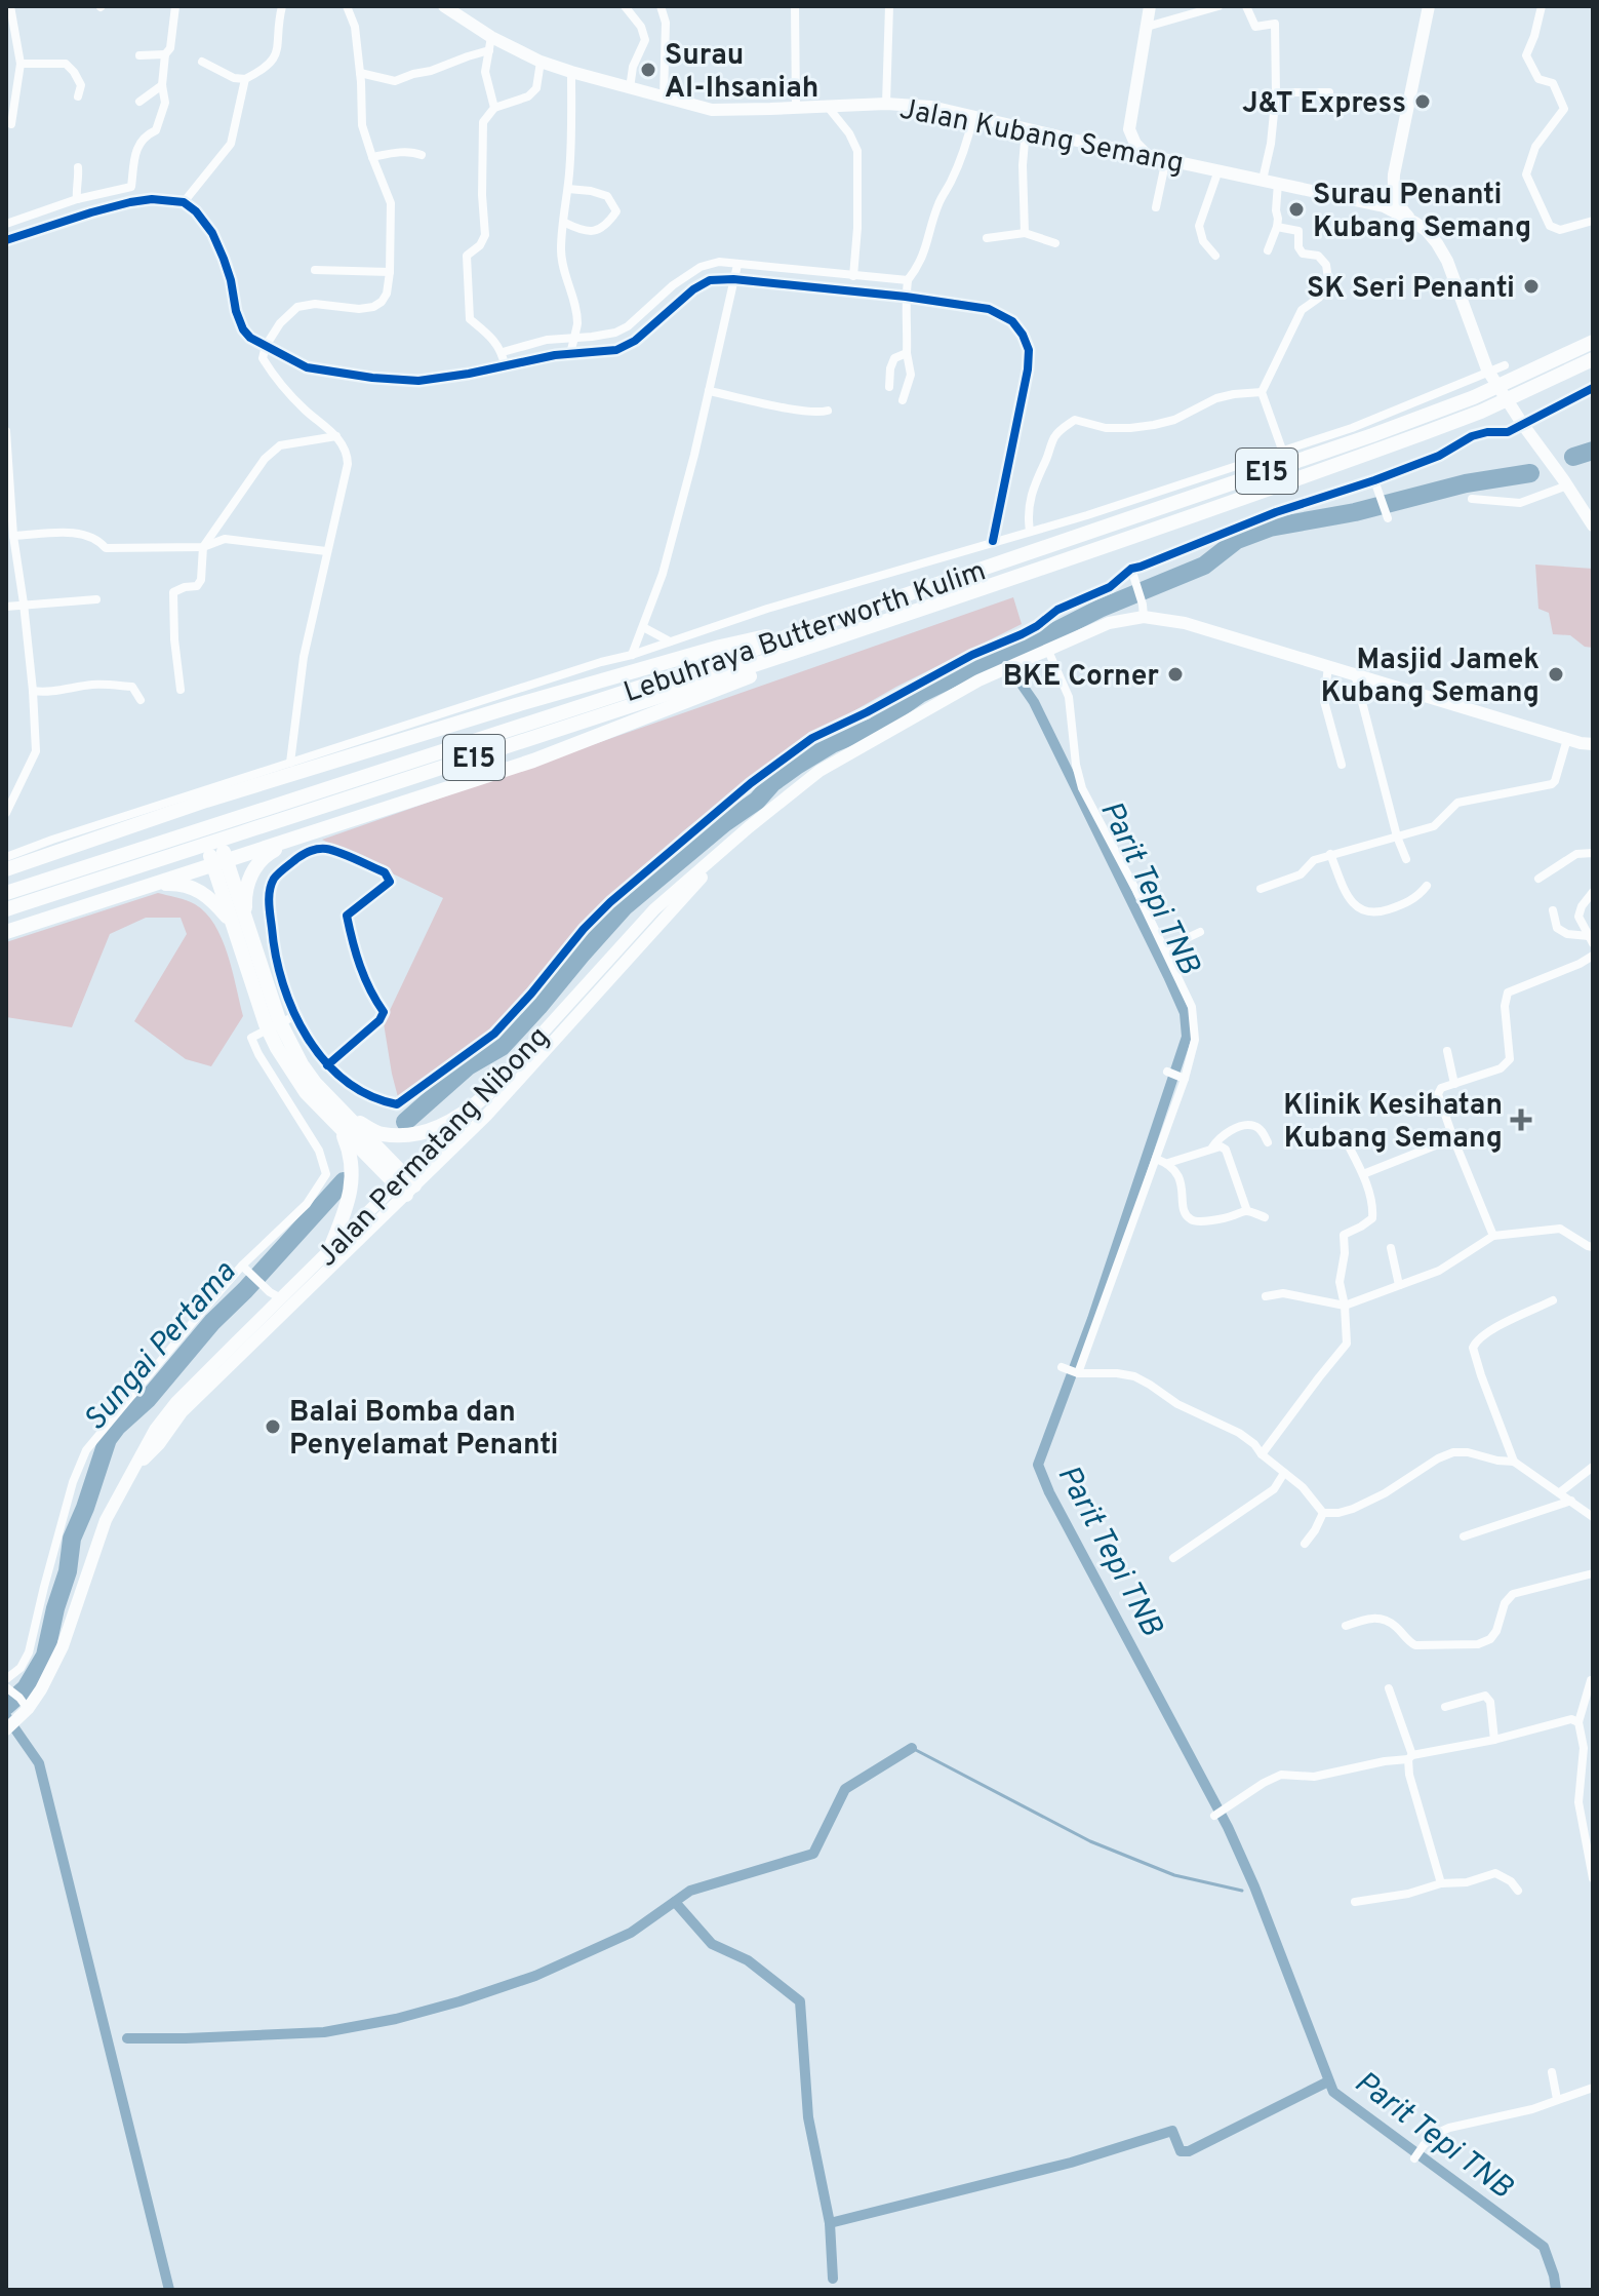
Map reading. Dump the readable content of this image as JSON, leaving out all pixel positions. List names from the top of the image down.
{
  "streets": {
    "highway": ["E15", "Lebuhraya Butterworth Kulim"],
    "main road": ["Jalan Kubang Semang", "Jalan Permatang Nibong"]
  },
  "water": ["Parit Tepi TNB", "Sungai Pertama"],
  "places": {
    "other": [
      "Surau Al-Ihsaniah",
      "J&T Express",
      "Surau Penanti Kubang Semang",
      "SK Seri Penanti",
      "BKE Corner",
      "Masjid Jamek Kubang Semang",
      "Balai Bomba dan Penyelamat Penanti"
    ],
    "health": ["Klinik Kesihatan Kubang Semang"]
  }
}
